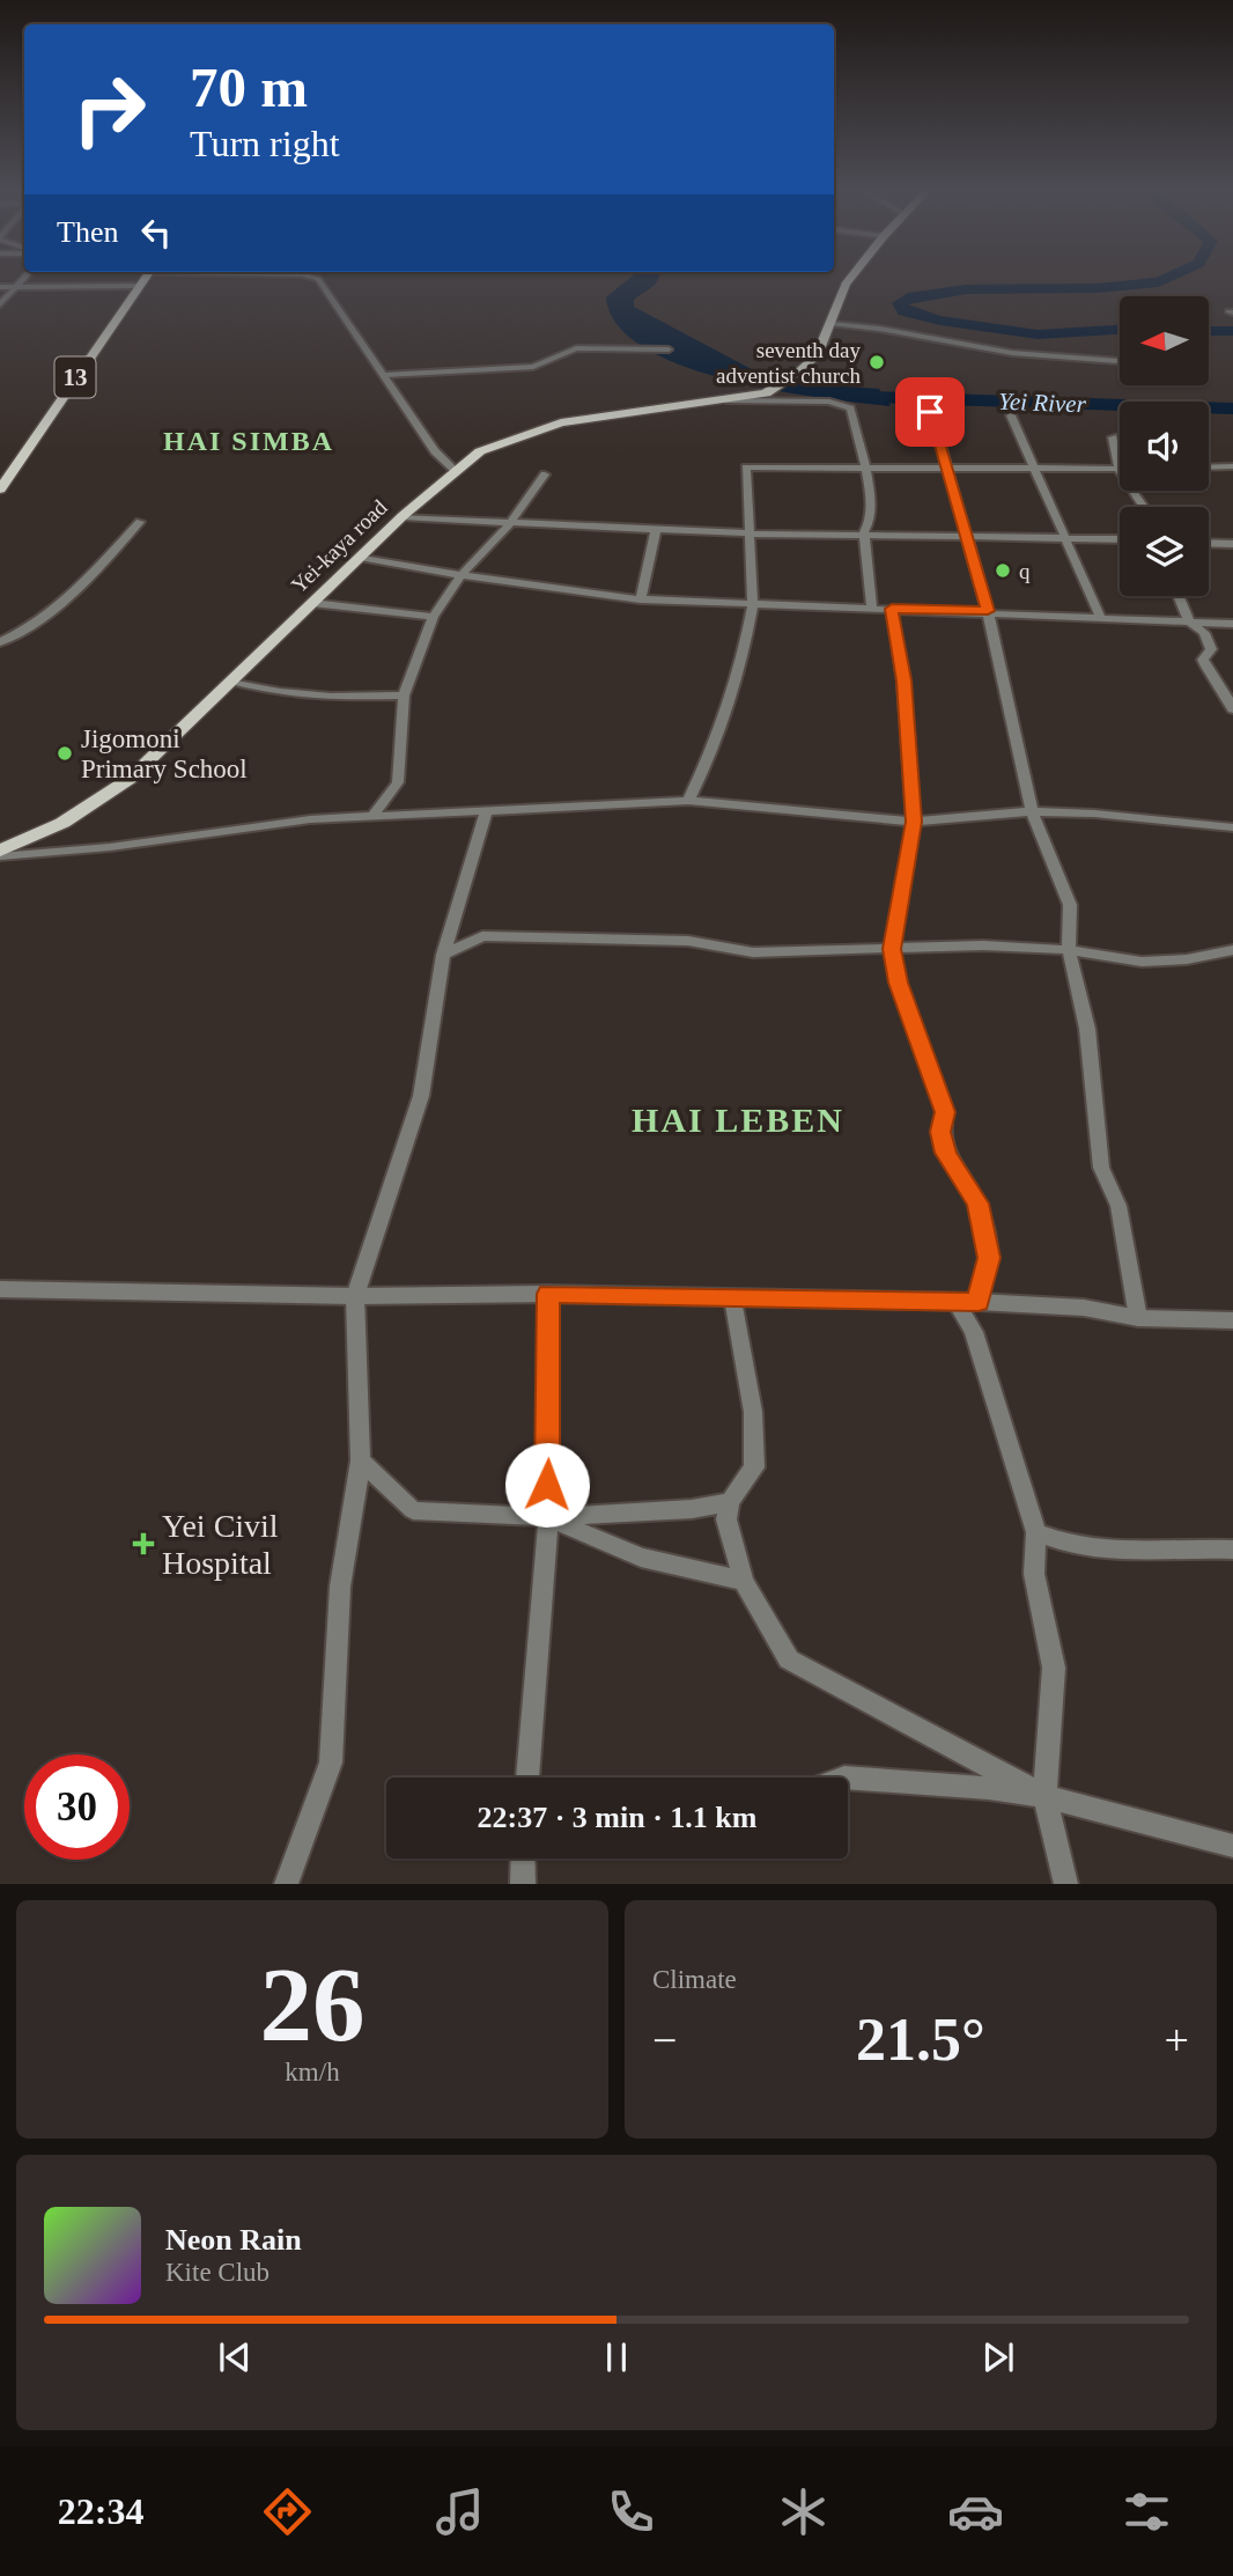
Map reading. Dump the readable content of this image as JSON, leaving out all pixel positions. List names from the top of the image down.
{
  "streets": {
    "main road": ["13", "Yei-kaya road"]
  },
  "districts": ["HAI SIMBA", "HAI LEBEN"],
  "water": ["Yei River"],
  "places": {
    "other": ["seventh day adventist church", "q", "Jigomoni Primary School"],
    "health": ["Yei Civil Hospital"]
  },
  "north": "left",
  "page": {
    "turn": ["70 m", "Turn right"],
    "then": "Then",
    "limit": "30",
    "trip": "22:37 · 3 min · 1.1 km",
    "tile": [
      ["26", "km/h"],
      "Climate"
    ],
    "heat": ["−", "21.5°", "+"],
    "song": ["Neon Rain", "Kite Club"],
    "tabs": "22:34"
  }
}
